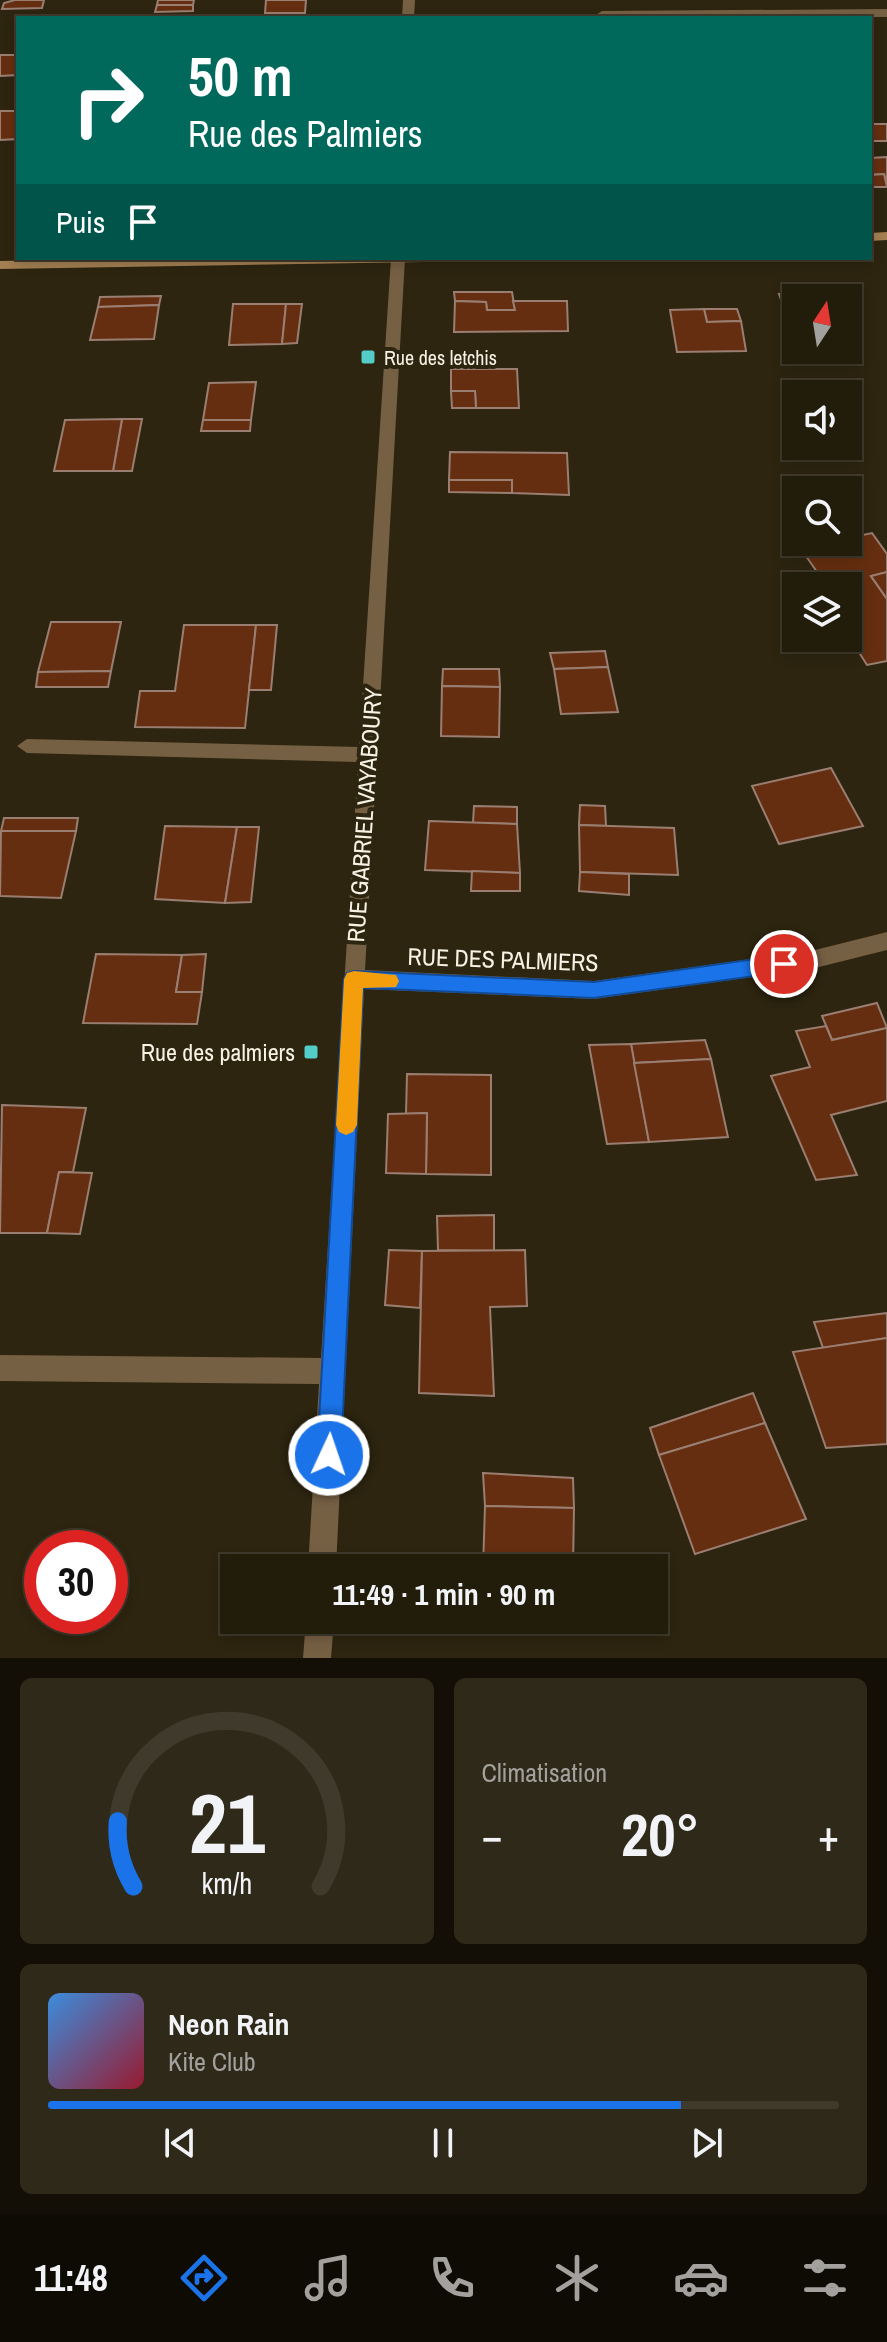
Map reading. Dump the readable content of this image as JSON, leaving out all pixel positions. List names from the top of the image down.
{
  "streets": {
    "street": ["RUE GABRIEL VAYABOURY", "RUE DES PALMIERS"]
  },
  "crossings": [
    ["RUE GABRIEL VAYABOURY", "RUE DES PALMIERS"]
  ],
  "places": {
    "transit": ["Rue des letchis", "Rue des palmiers"]
  },
  "north": "top",
  "page": {
    "turn": ["50 m", "Rue des Palmiers"],
    "then": "Puis",
    "limit": "30",
    "trip": "11:49 · 1 min · 90 m",
    "tile": "Climatisation",
    "heat": ["−", "20°", "+"],
    "song": ["Neon Rain", "Kite Club"],
    "tabs": "11:48",
    "gauge": ["21", "km/h"]
  }
}
